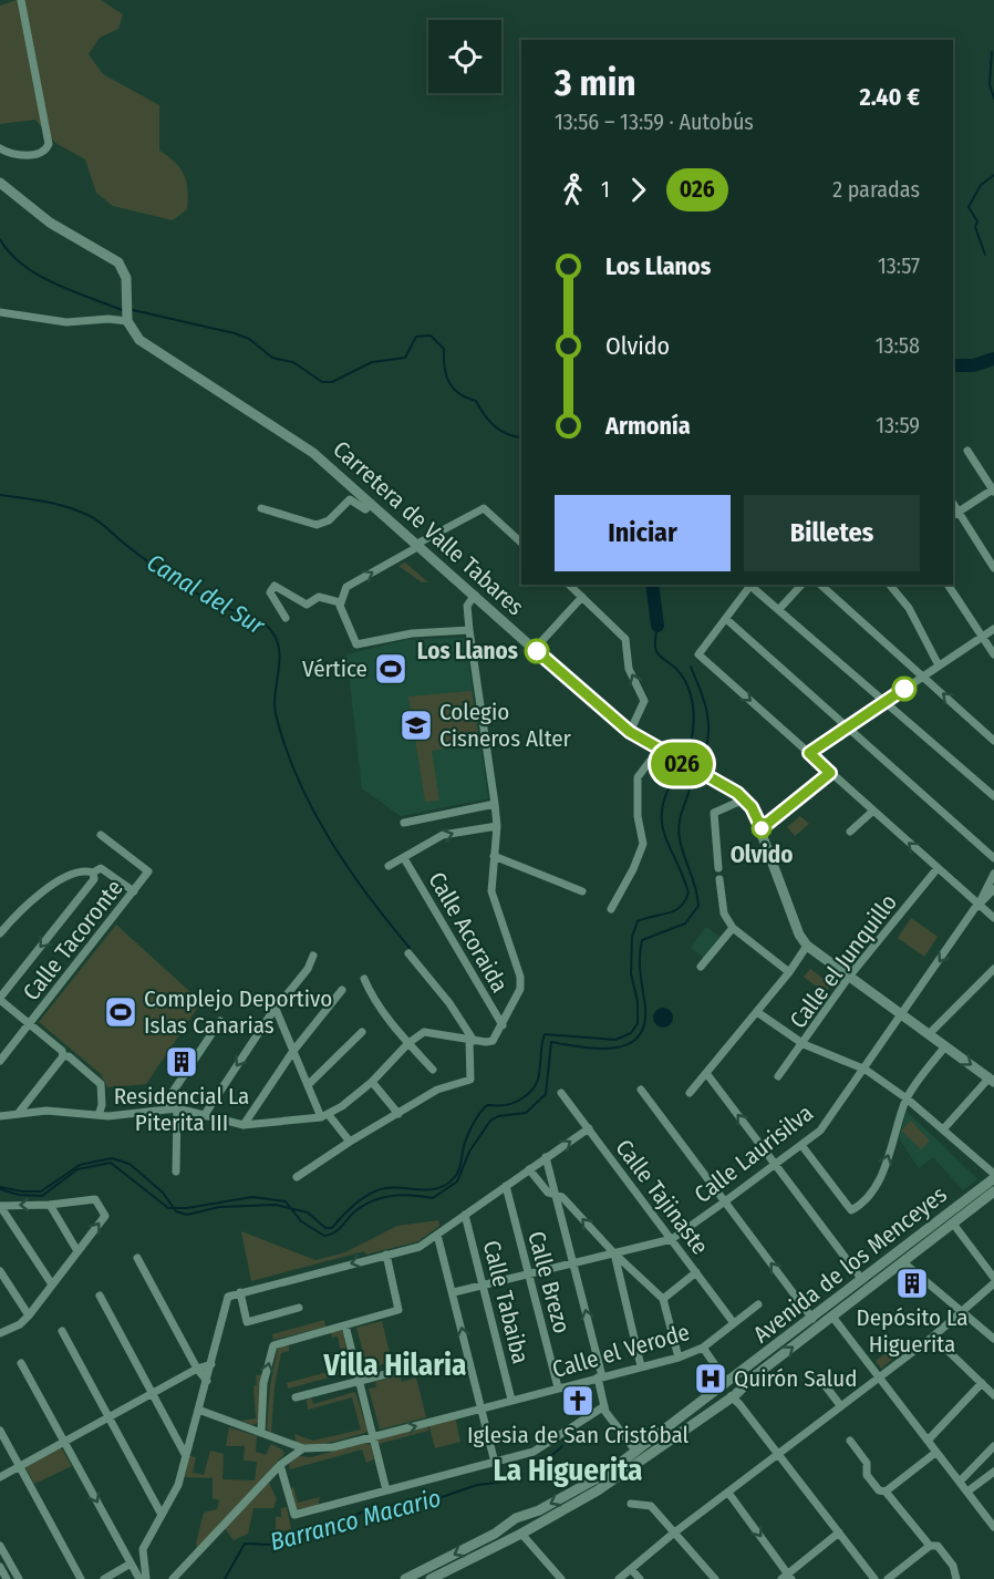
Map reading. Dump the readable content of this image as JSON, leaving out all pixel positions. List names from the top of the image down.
{
  "streets": {
    "main road": ["Carretera de Valle Tabares", "Avenida de los Menceyes"],
    "street": [
      "Calle Acoraida",
      "Calle Tacoronte",
      "Calle el Junquillo",
      "Calle Laurisilva",
      "Calle Tajinaste",
      "Calle Brezo",
      "Calle Tabaiba",
      "Calle el Verode"
    ]
  },
  "crossings": [
    ["Carretera de Valle Tabares", "Calle el Junquillo"],
    ["Carretera de Valle Tabares", "Calle Laurisilva"],
    ["Calle Laurisilva", "Calle Tajinaste"],
    ["Calle Laurisilva", "Calle Brezo"],
    ["Calle Laurisilva", "Calle Tabaiba"],
    ["Calle Tajinaste", "Calle el Verode"],
    ["Calle Brezo", "Calle el Verode"],
    ["Calle Tabaiba", "Calle el Verode"]
  ],
  "districts": ["Villa Hilaria", "La Higuerita"],
  "water": ["Canal del Sur", "Barranco Macario"],
  "places": {
    "other": ["Los Llanos", "Olvido"],
    "sports": ["Vértice", "Complejo Deportivo Islas Canarias"],
    "school or university": ["Colegio Cisneros Alter"],
    "building": ["Residencial La Piterita III", "Depósito La Higuerita"],
    "hospital": ["Quirón Salud"],
    "church": ["Iglesia de San Cristóbal"]
  },
  "lines": ["bus line 026"],
  "page": {
    "on_map": "026",
    "heading": ["3 min", "13:56 – 13:59 · Autobús", "2.40 €"],
    "legs": ["1", "026", "2 paradas"],
    "list": [
      {
        "name": "Los Llanos",
        "value": "13:57"
      },
      {
        "name": "Olvido",
        "value": "13:58"
      },
      {
        "name": "Armonía",
        "value": "13:59"
      }
    ],
    "buttons": ["Iniciar", "Billetes"]
  }
}
